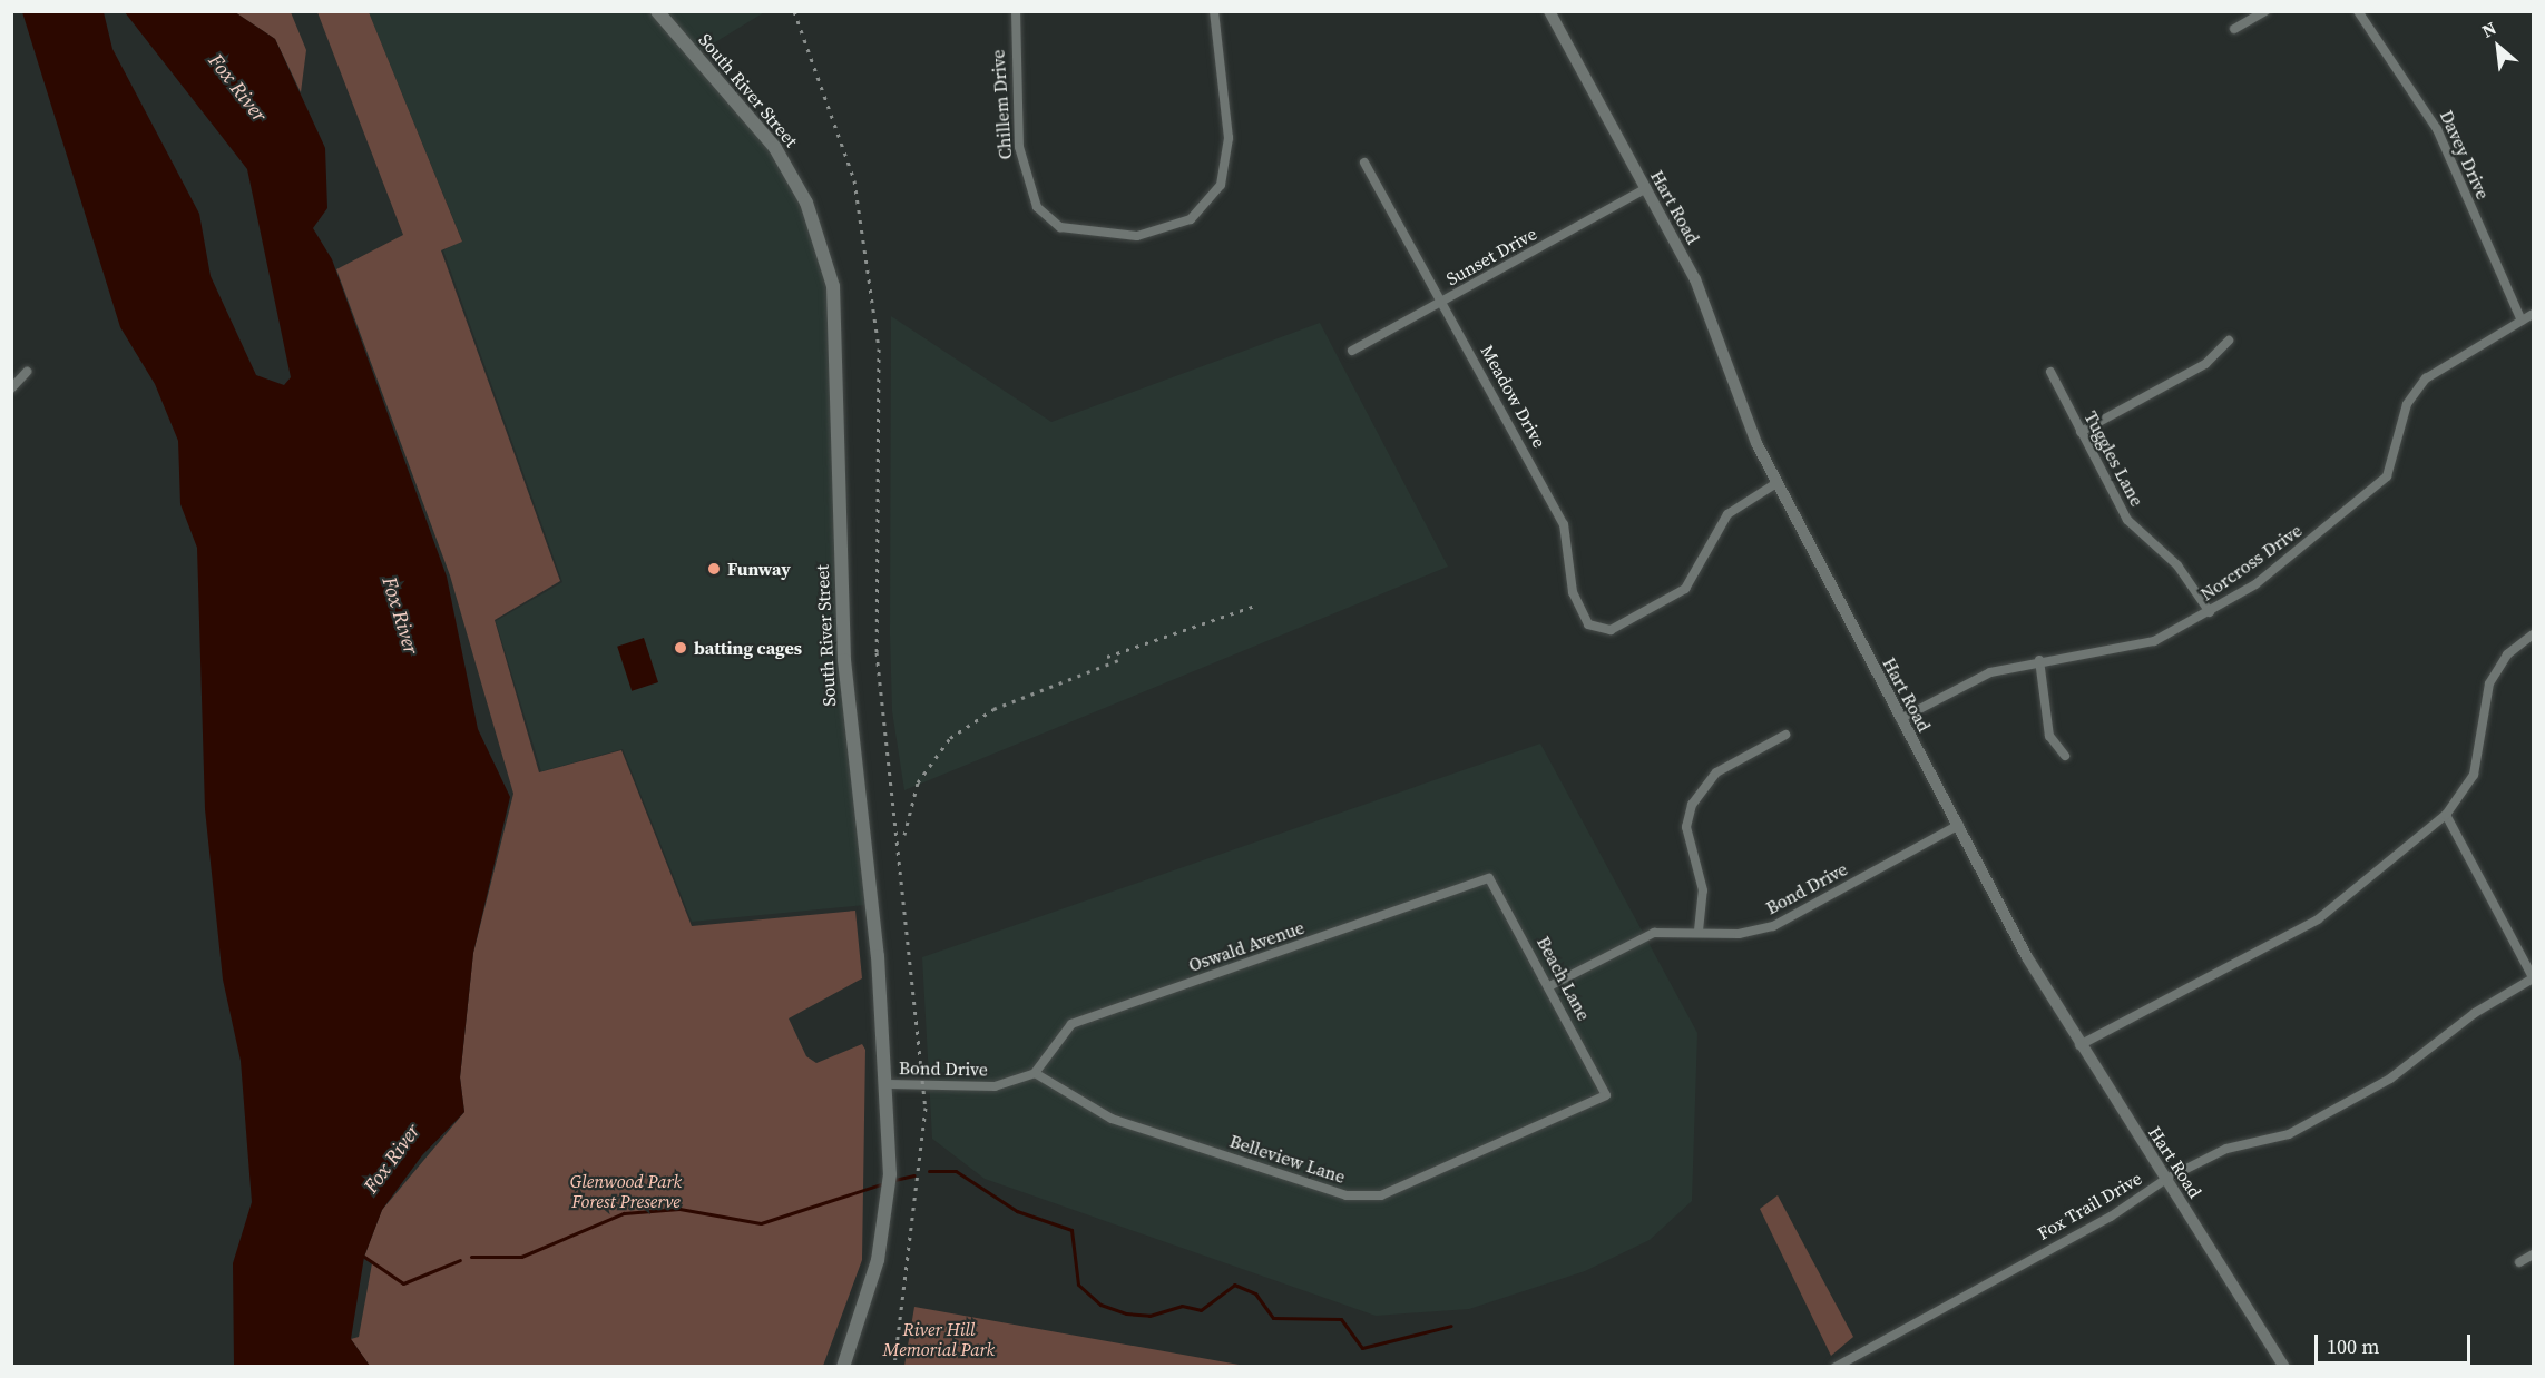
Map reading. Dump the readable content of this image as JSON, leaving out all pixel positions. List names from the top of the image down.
{
  "streets": {
    "main road": ["South River Street"],
    "street": [
      "Chillem Drive",
      "Davey Drive",
      "Hart Road",
      "Sunset Drive",
      "Meadow Drive",
      "Tuggles Lane",
      "Norcross Drive",
      "Bond Drive",
      "Oswald Avenue",
      "Beach Lane",
      "Belleview Lane",
      "Fox Trail Drive"
    ]
  },
  "crossings": [
    ["South River Street", "Bond Drive"],
    ["Davey Drive", "Norcross Drive"],
    ["Hart Road", "Sunset Drive"],
    ["Hart Road", "Meadow Drive"],
    ["Hart Road", "Norcross Drive"],
    ["Hart Road", "Bond Drive"],
    ["Hart Road", "Fox Trail Drive"],
    ["Sunset Drive", "Meadow Drive"],
    ["Tuggles Lane", "Norcross Drive"],
    ["Bond Drive", "Oswald Avenue"],
    ["Bond Drive", "Beach Lane"],
    ["Bond Drive", "Belleview Lane"],
    ["Oswald Avenue", "Beach Lane"],
    ["Oswald Avenue", "Belleview Lane"],
    ["Beach Lane", "Belleview Lane"]
  ],
  "water": ["Fox River"],
  "parks": ["Glenwood Park Forest Preserve", "River Hill Memorial Park"],
  "places": ["Funway", "batting cages"],
  "scale_bar": "100 m",
  "north": "top left"
}
